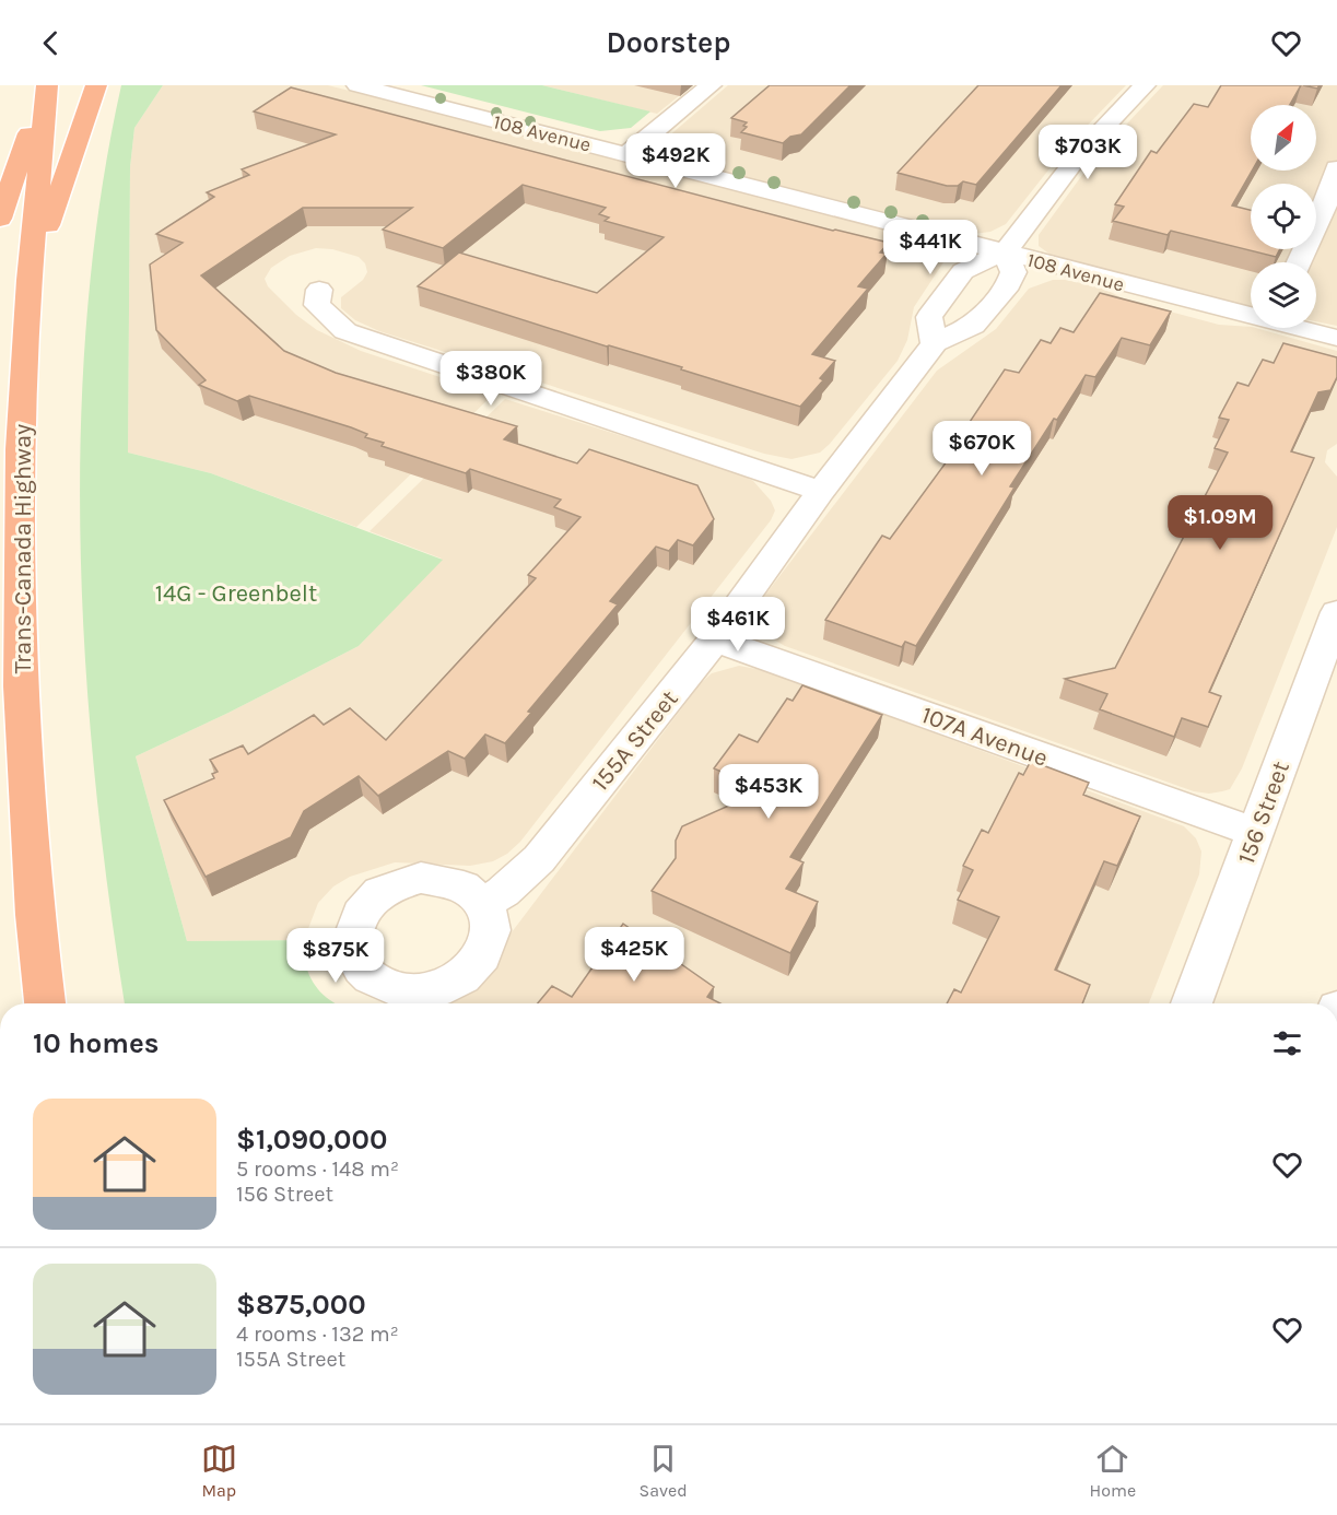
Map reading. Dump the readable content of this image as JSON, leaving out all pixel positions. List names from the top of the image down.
{
  "streets": {
    "highway": ["Trans-Canada Highway"],
    "street": [
      "108 Avenue",
      "107A Avenue",
      "155A Street",
      "156 Street"
    ]
  },
  "crossings": [
    ["108 Avenue", "155A Street"],
    ["107A Avenue", "155A Street"],
    ["107A Avenue", "156 Street"]
  ],
  "parks": ["14G - Greenbelt"],
  "north": "top right",
  "page": {
    "header": "Doorstep",
    "price": [
      "$703K",
      "$492K",
      "$441K",
      "$380K",
      "$670K",
      "$1.09M",
      "$461K",
      "$453K",
      "$425K",
      "$875K"
    ],
    "heading": "10 homes",
    "list": [
      {
        "name": "$1,090,000",
        "note": "5 rooms · 148 m² · 156 Street"
      },
      {
        "name": "$875,000",
        "note": "4 rooms · 132 m² · 155A Street"
      }
    ],
    "tabs": ["Map", "Saved", "Home"]
  }
}
